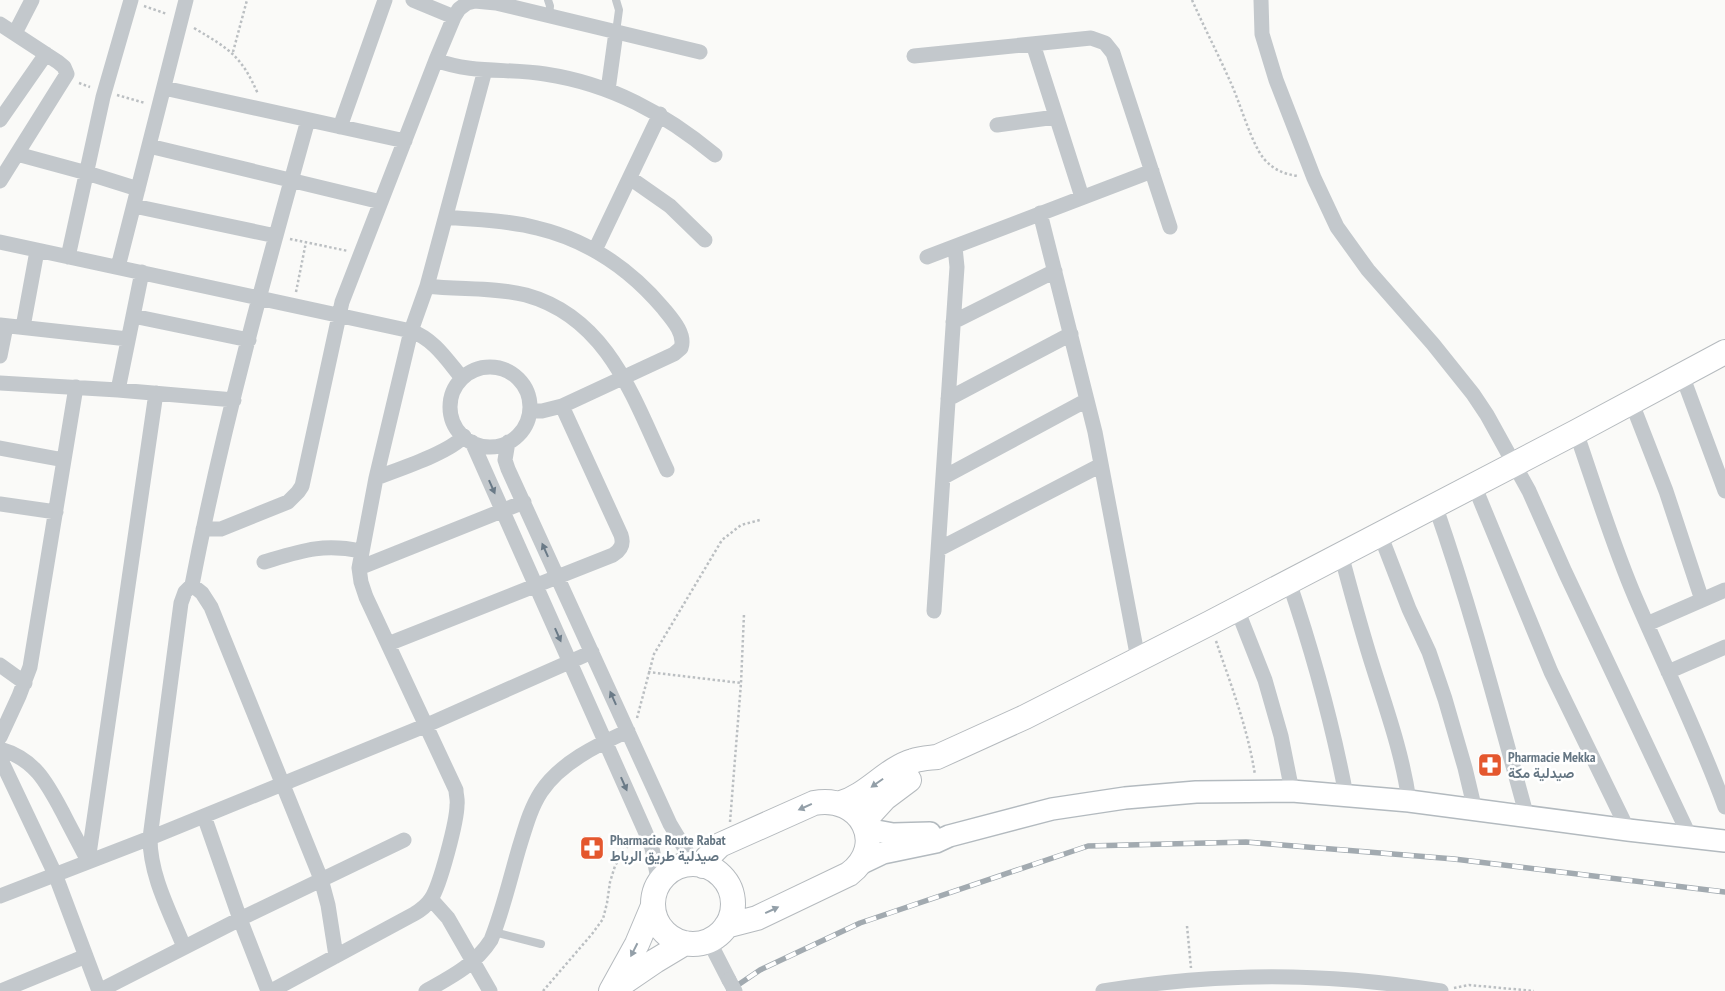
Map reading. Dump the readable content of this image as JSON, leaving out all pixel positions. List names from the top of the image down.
{
  "places": {
    "pharmacy": ["Pharmacie Mekka صيدلية مكة", "Pharmacie Route Rabat صيدلية طريق الرباط"]
  }
}
